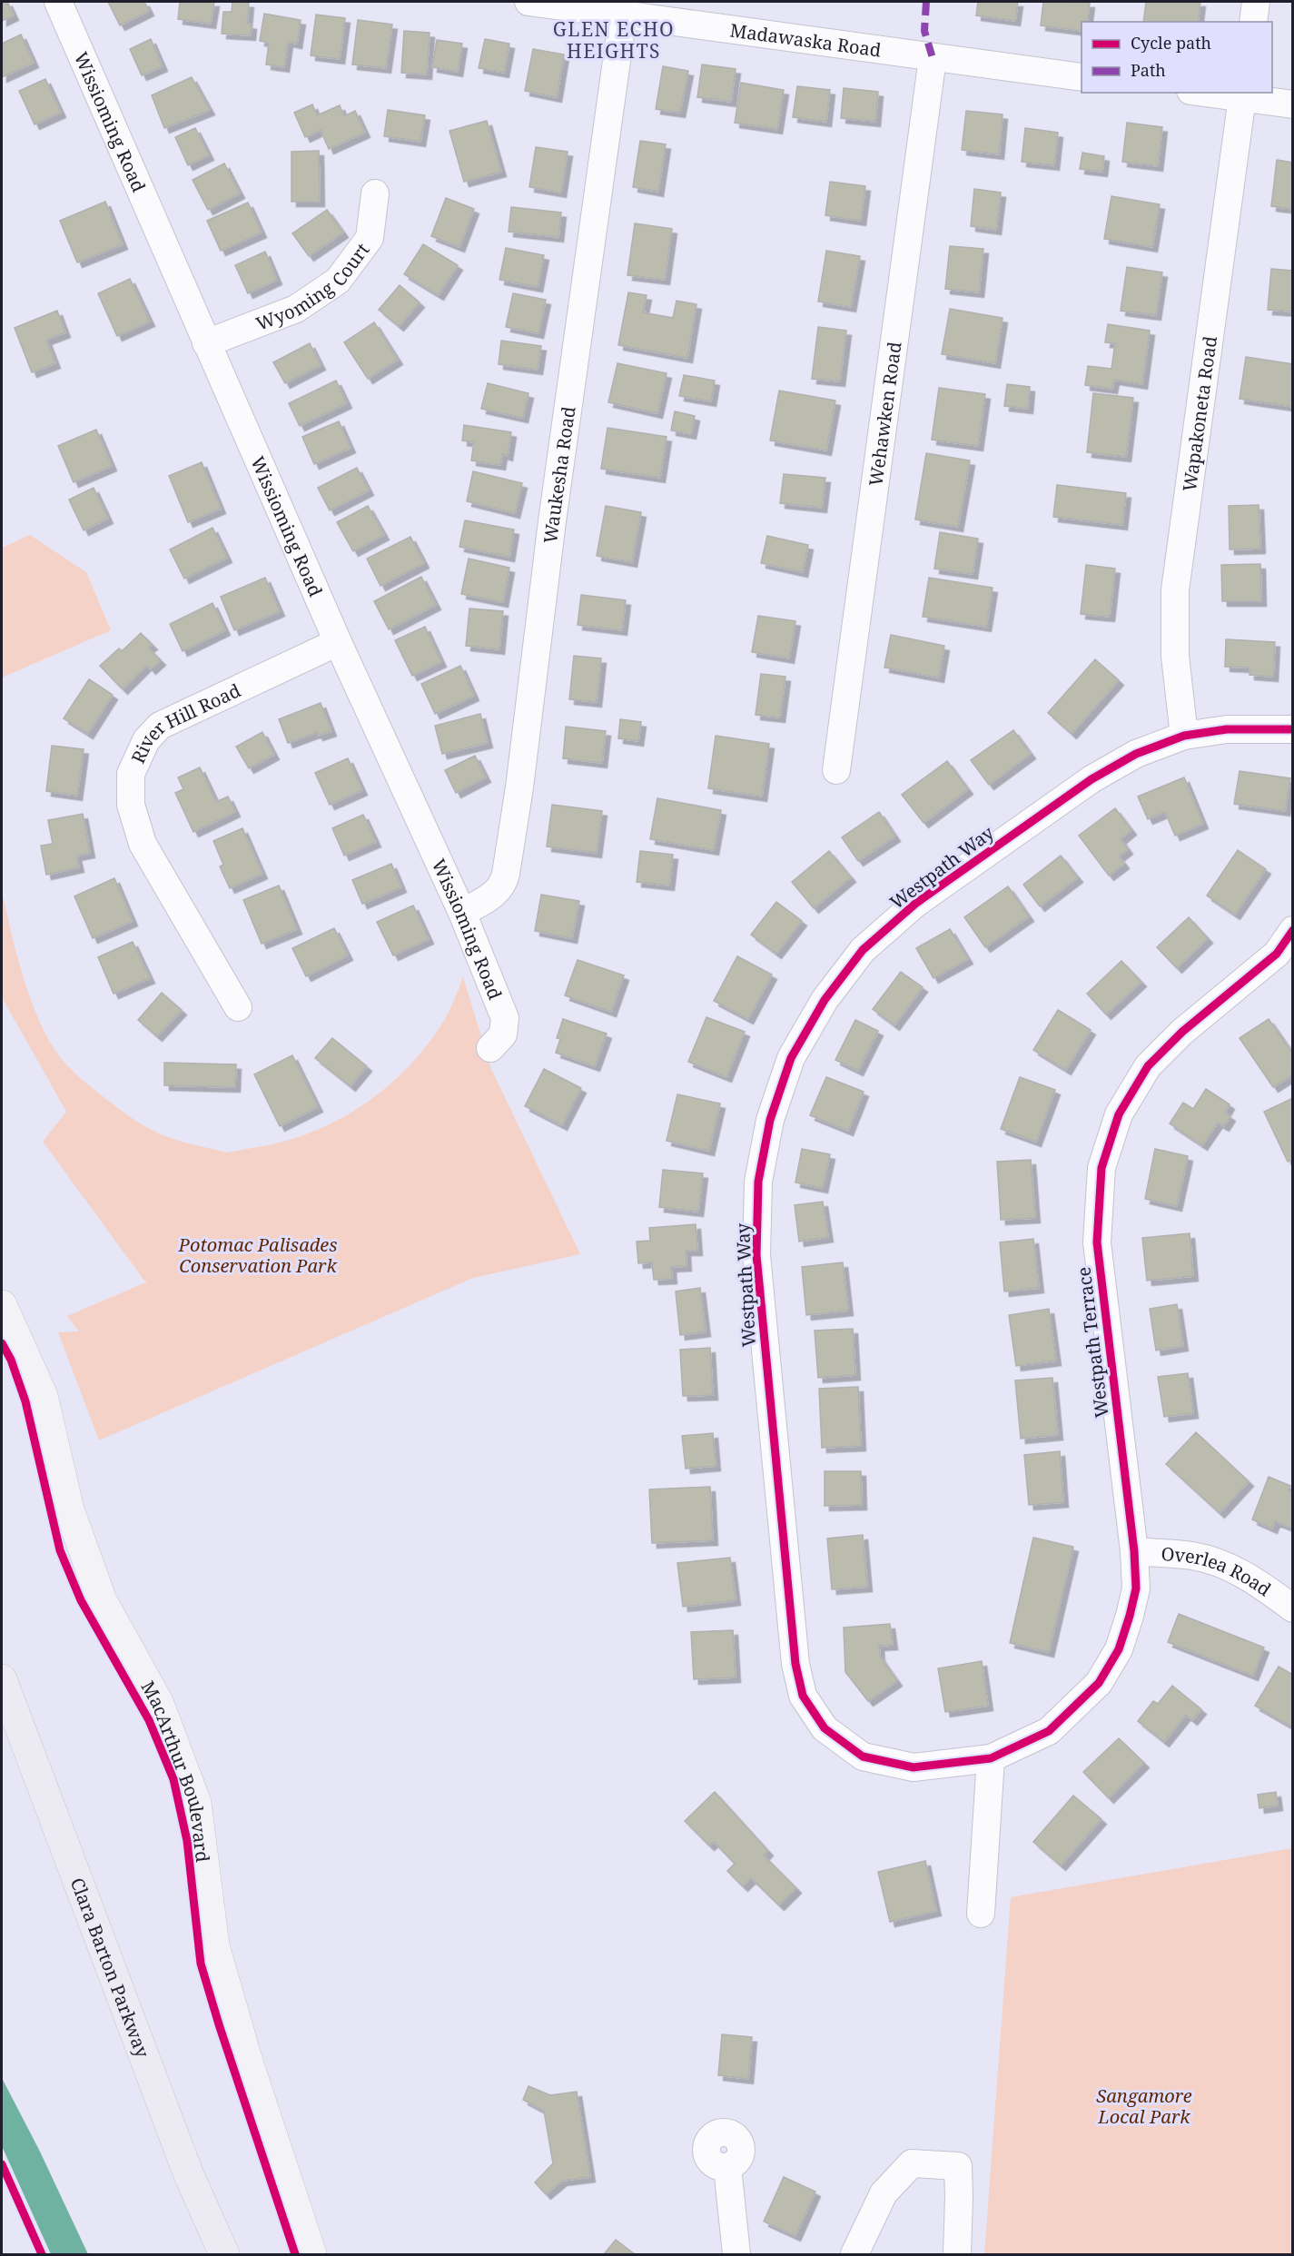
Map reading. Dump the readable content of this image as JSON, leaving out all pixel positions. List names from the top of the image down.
{
  "streets": {
    "highway": ["Clara Barton Parkway"],
    "main road": ["MacArthur Boulevard"],
    "street": [
      "Madawaska Road",
      "Wissioming Road",
      "Wyoming Court",
      "Wapakoneta Road",
      "Wehawken Road",
      "Waukesha Road",
      "River Hill Road",
      "Westpath Way",
      "Westpath Terrace",
      "Overlea Road"
    ]
  },
  "crossings": [
    ["Madawaska Road", "Wehawken Road"],
    ["Madawaska Road", "Waukesha Road"],
    ["Wissioming Road", "Wyoming Court"],
    ["Wissioming Road", "Waukesha Road"],
    ["Wissioming Road", "River Hill Road"],
    ["Wapakoneta Road", "Westpath Way"],
    ["Westpath Way", "Westpath Terrace"],
    ["Westpath Terrace", "Overlea Road"]
  ],
  "districts": ["GLEN ECHO HEIGHTS"],
  "parks": ["Potomac Palisades Conservation Park", "Sangamore Local Park"],
  "legend": ["Cycle path", "Path"]
}
